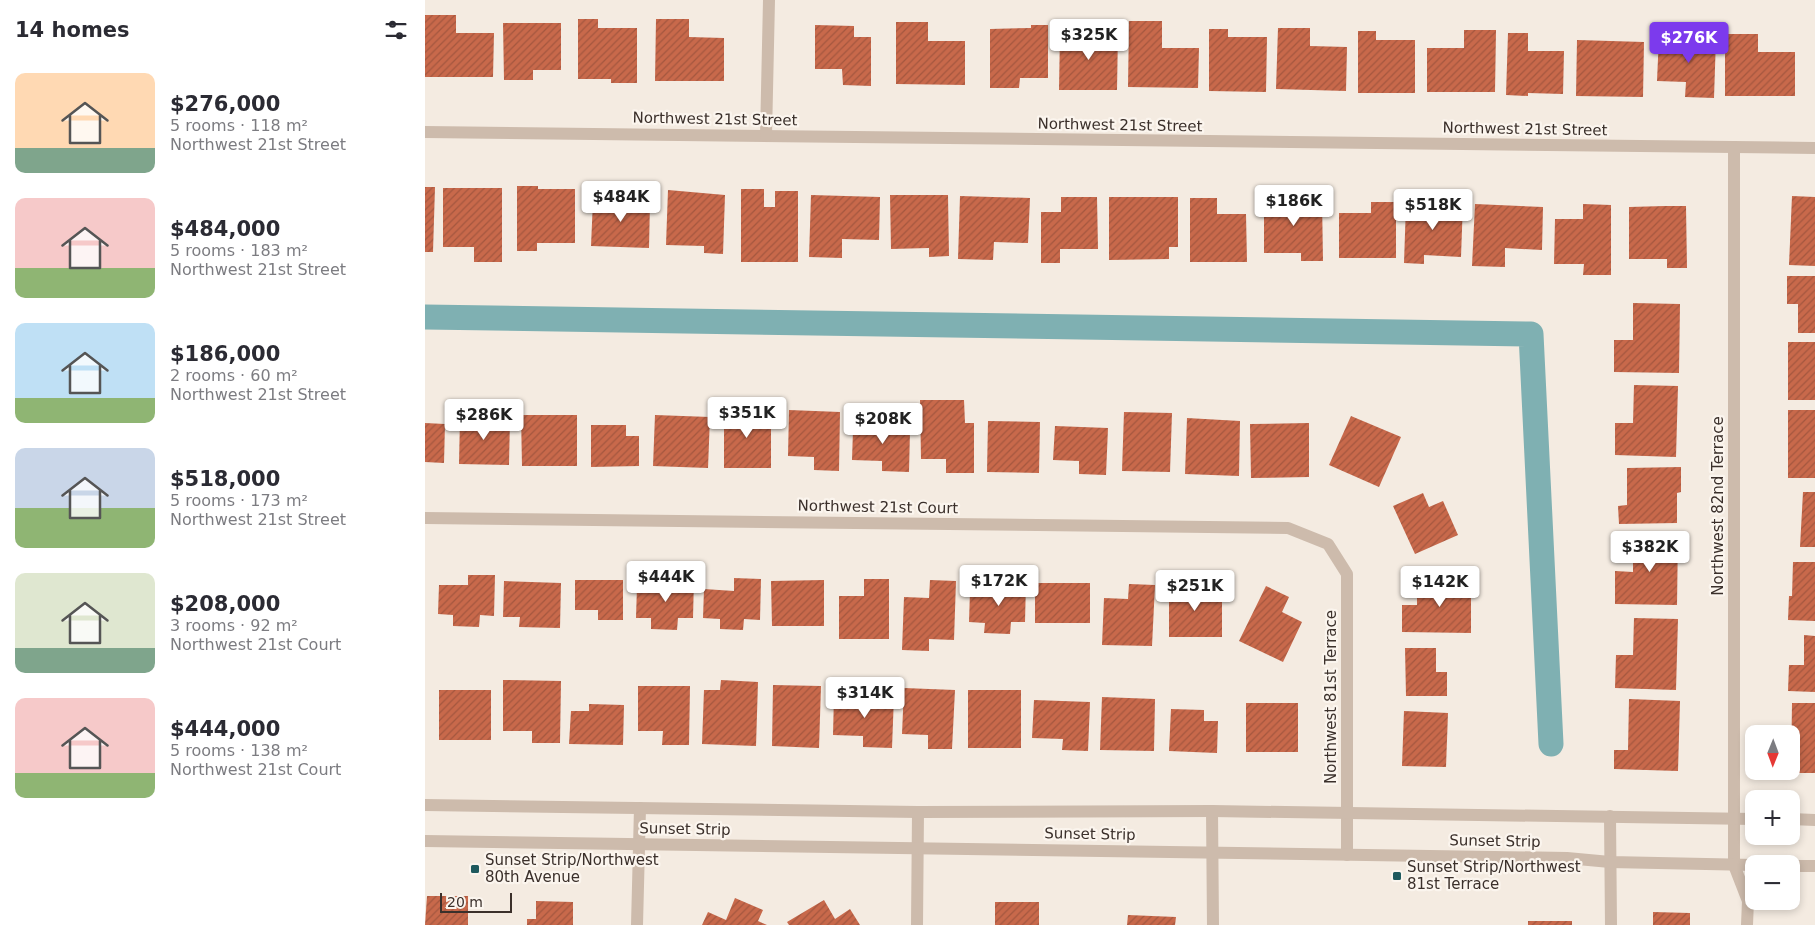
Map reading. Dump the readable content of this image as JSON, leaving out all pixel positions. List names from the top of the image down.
{
  "streets": {
    "street": [
      "Northwest 21st Street",
      "Northwest 82nd Terrace",
      "Northwest 21st Court",
      "Northwest 81st Terrace",
      "Sunset Strip"
    ]
  },
  "crossings": [
    ["Northwest 21st Street", "Northwest 82nd Terrace"],
    ["Northwest 82nd Terrace", "Sunset Strip"],
    ["Northwest 21st Court", "Northwest 81st Terrace"],
    ["Northwest 81st Terrace", "Sunset Strip"]
  ],
  "places": {
    "transit": ["Sunset Strip/Northwest 80th Avenue", "Sunset Strip/Northwest 81st Terrace"]
  },
  "scale_bar": "20 m",
  "north": "bottom",
  "page": {
    "heading": "14 homes",
    "price": [
      "$325K",
      "$276K",
      "$484K",
      "$186K",
      "$518K",
      "$351K",
      "$286K",
      "$208K",
      "$382K",
      "$444K",
      "$172K",
      "$142K",
      "$251K",
      "$314K"
    ],
    "list": [
      {
        "name": "$276,000",
        "note": "5 rooms · 118 m² · Northwest 21st Street"
      },
      {
        "name": "$484,000",
        "note": "5 rooms · 183 m² · Northwest 21st Street"
      },
      {
        "name": "$186,000",
        "note": "2 rooms · 60 m² · Northwest 21st Street"
      },
      {
        "name": "$518,000",
        "note": "5 rooms · 173 m² · Northwest 21st Street"
      },
      {
        "name": "$208,000",
        "note": "3 rooms · 92 m² · Northwest 21st Court"
      },
      {
        "name": "$444,000",
        "note": "5 rooms · 138 m² · Northwest 21st Court"
      }
    ],
    "map_buttons": ["+", "−"],
    "scale": "20 m"
  }
}
